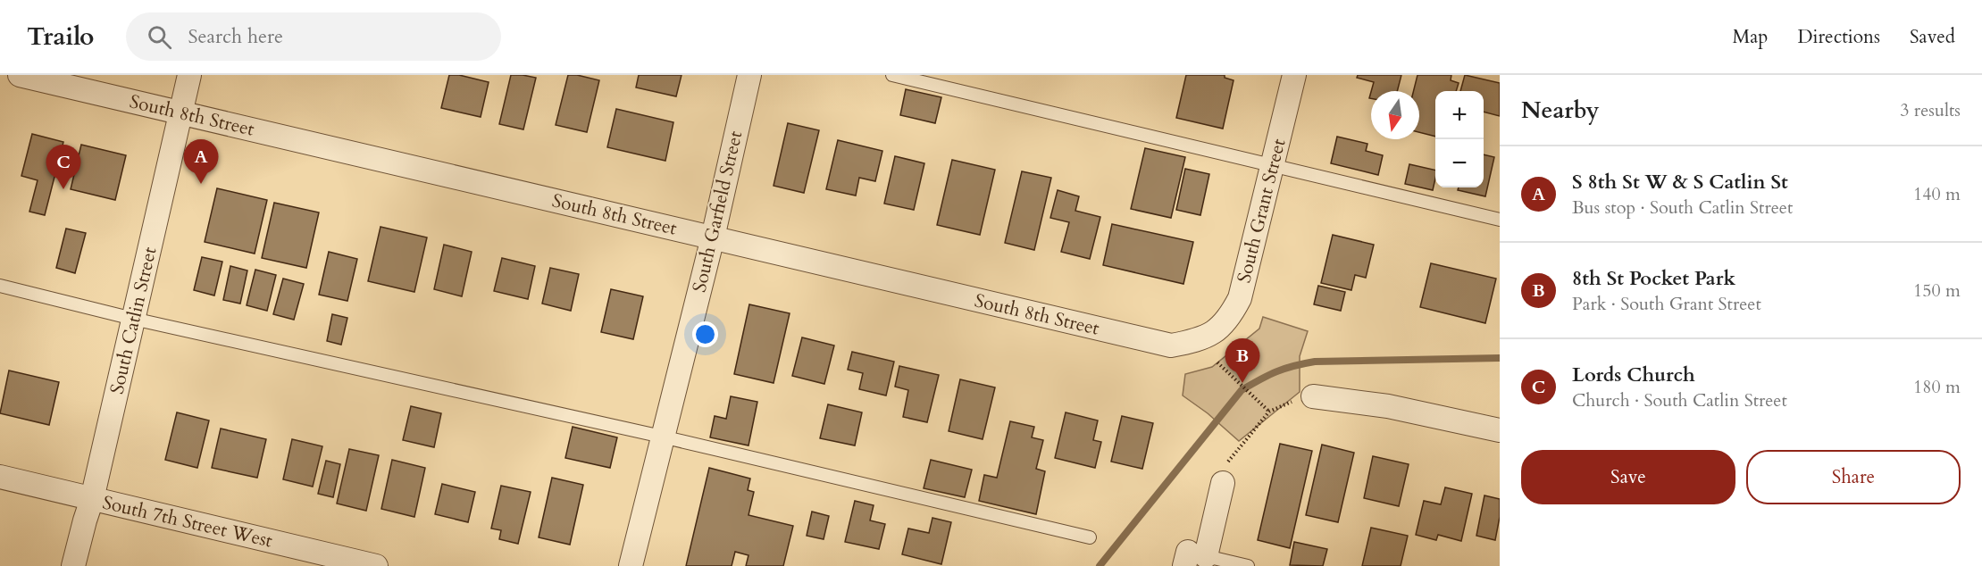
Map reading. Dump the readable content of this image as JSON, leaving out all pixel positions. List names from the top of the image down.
{
  "streets": {
    "street": [
      "South 8th Street",
      "South Grant Street",
      "South Garfield Street",
      "South Catlin Street",
      "South 7th Street West"
    ]
  },
  "crossings": [
    ["South 8th Street", "South Grant Street"],
    ["South 8th Street", "South Garfield Street"],
    ["South 8th Street", "South Catlin Street"],
    ["South Catlin Street", "South 7th Street West"]
  ],
  "north": "bottom",
  "page": {
    "header": "Trailo",
    "search": "Search here",
    "nav": ["Map", "Directions", "Saved"],
    "heading": ["Nearby", "3 results"],
    "map_buttons": ["+", "−"],
    "pins": ["A", "C", "B"],
    "list": [
      {
        "mark": "A",
        "name": "S 8th St W & S Catlin St",
        "note": "Bus stop · South Catlin Street",
        "value": "140 m"
      },
      {
        "mark": "B",
        "name": "8th St Pocket Park",
        "note": "Park · South Grant Street",
        "value": "150 m"
      },
      {
        "mark": "C",
        "name": "Lords Church",
        "note": "Church · South Catlin Street",
        "value": "180 m"
      }
    ],
    "buttons": ["Save", "Share"]
  }
}
